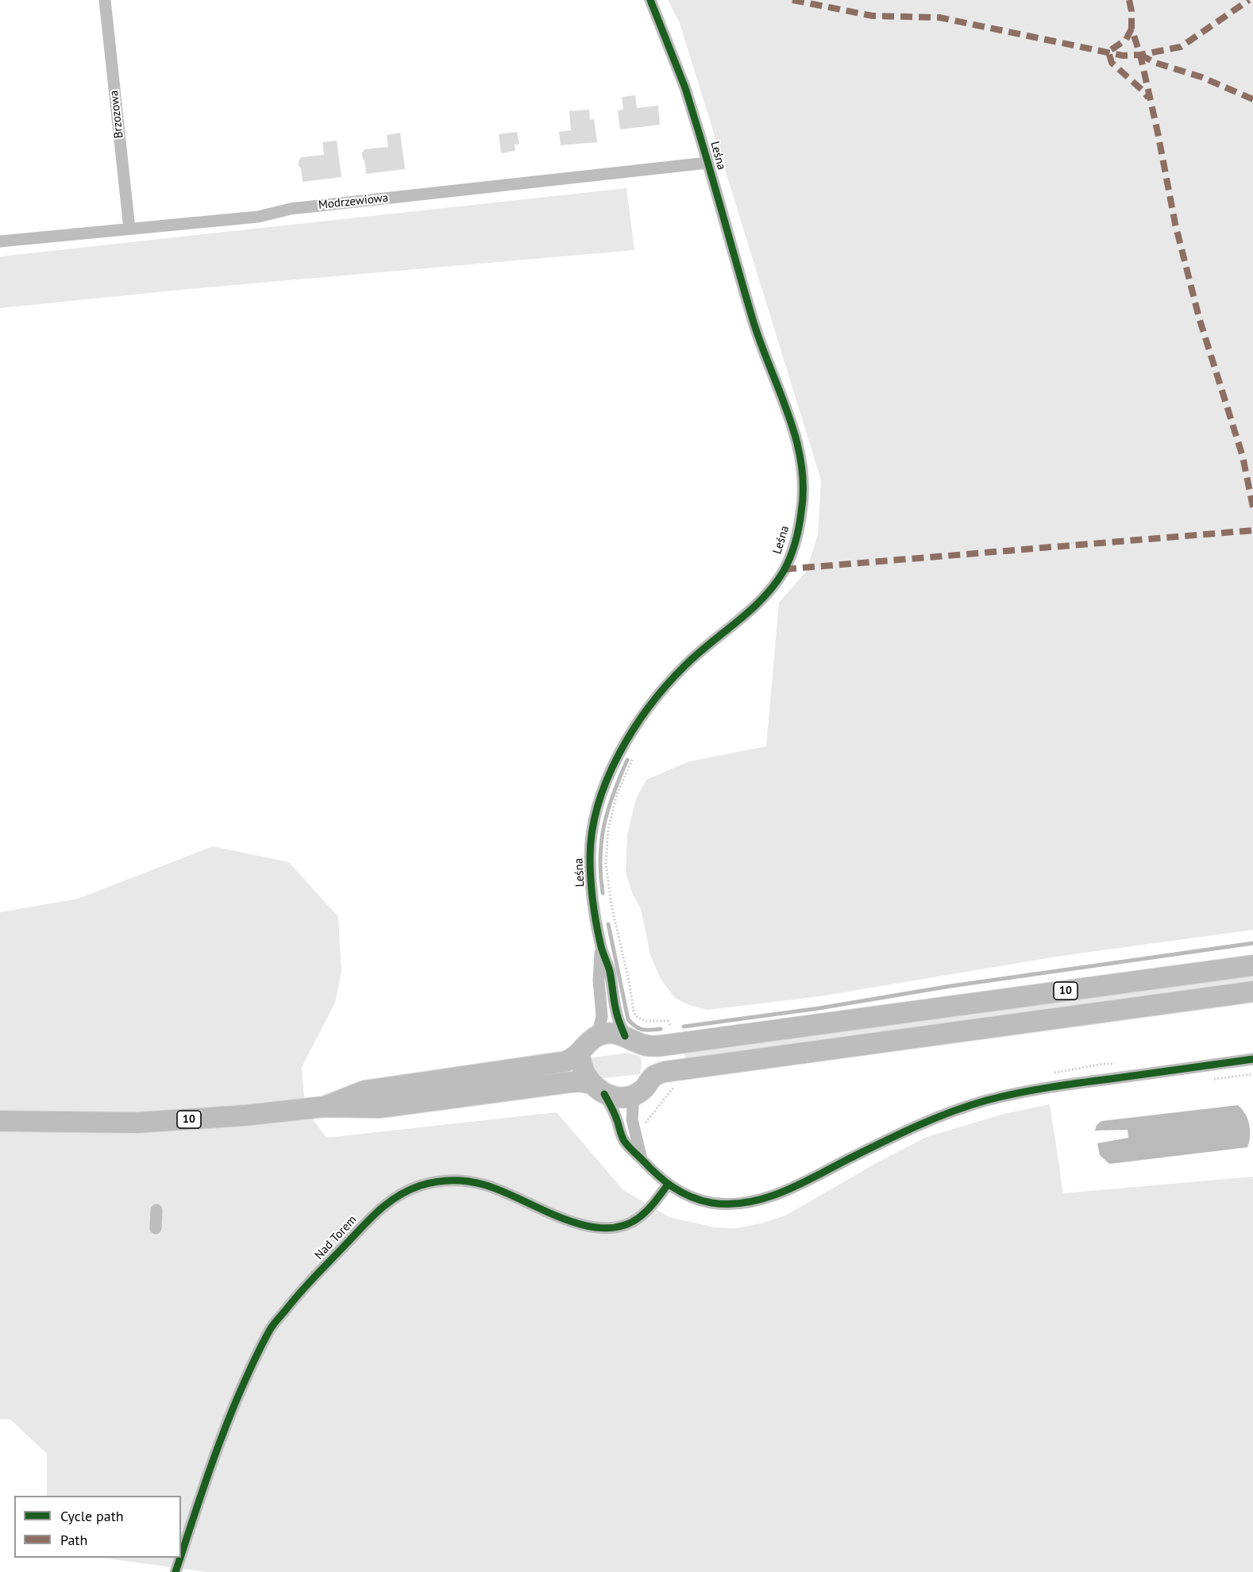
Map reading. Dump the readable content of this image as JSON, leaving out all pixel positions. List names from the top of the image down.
{
  "streets": {
    "highway": ["10"],
    "street": [
      "Brzozowa",
      "Leśna",
      "Modrzewiowa",
      "Nad Torem"
    ]
  },
  "crossings": [
    ["Brzozowa", "Modrzewiowa"],
    ["Leśna", "Modrzewiowa"],
    ["Leśna", "10"]
  ],
  "legend": ["Cycle path", "Path"]
}
